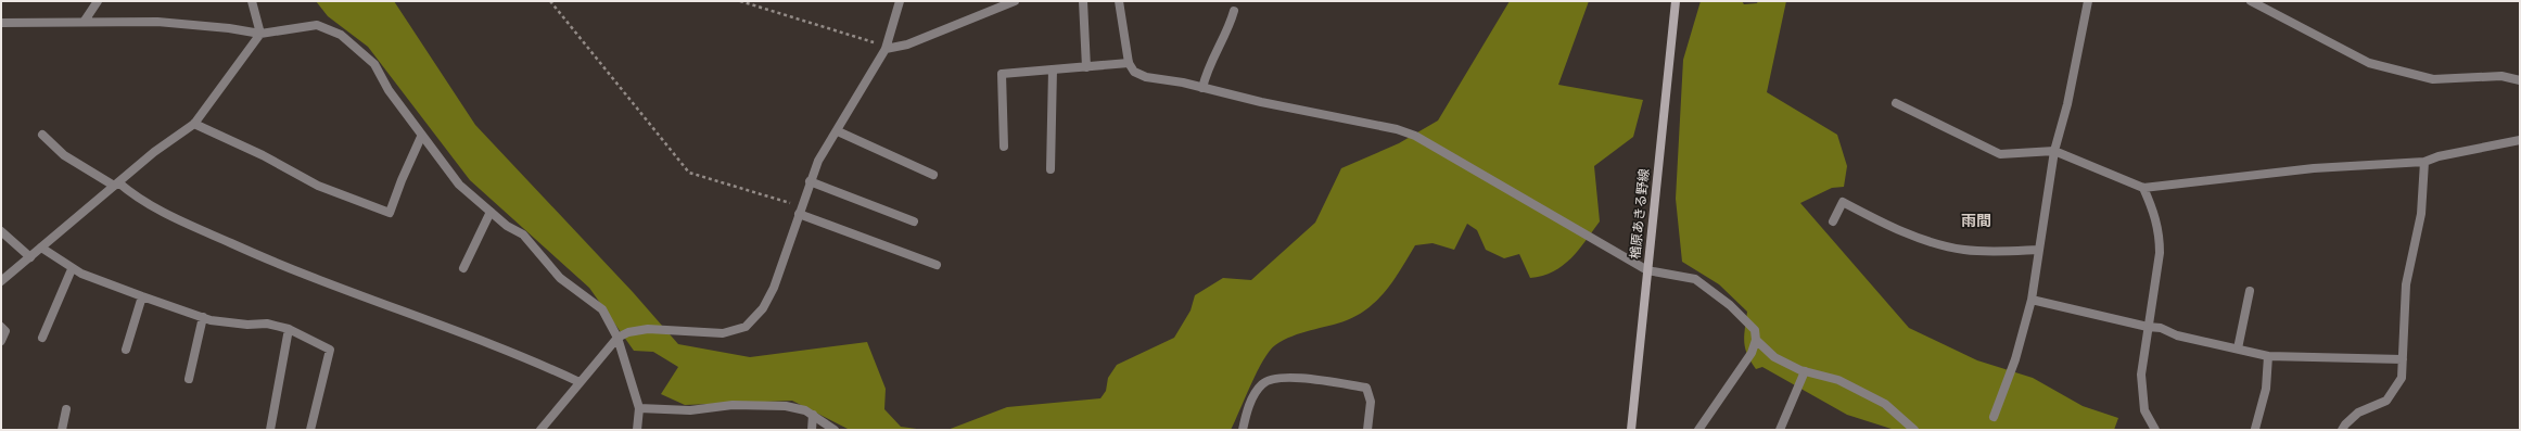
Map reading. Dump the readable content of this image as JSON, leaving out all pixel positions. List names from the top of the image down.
{
  "streets": {
    "main road": ["楢原あきる野線"]
  },
  "districts": ["雨間"]
}
